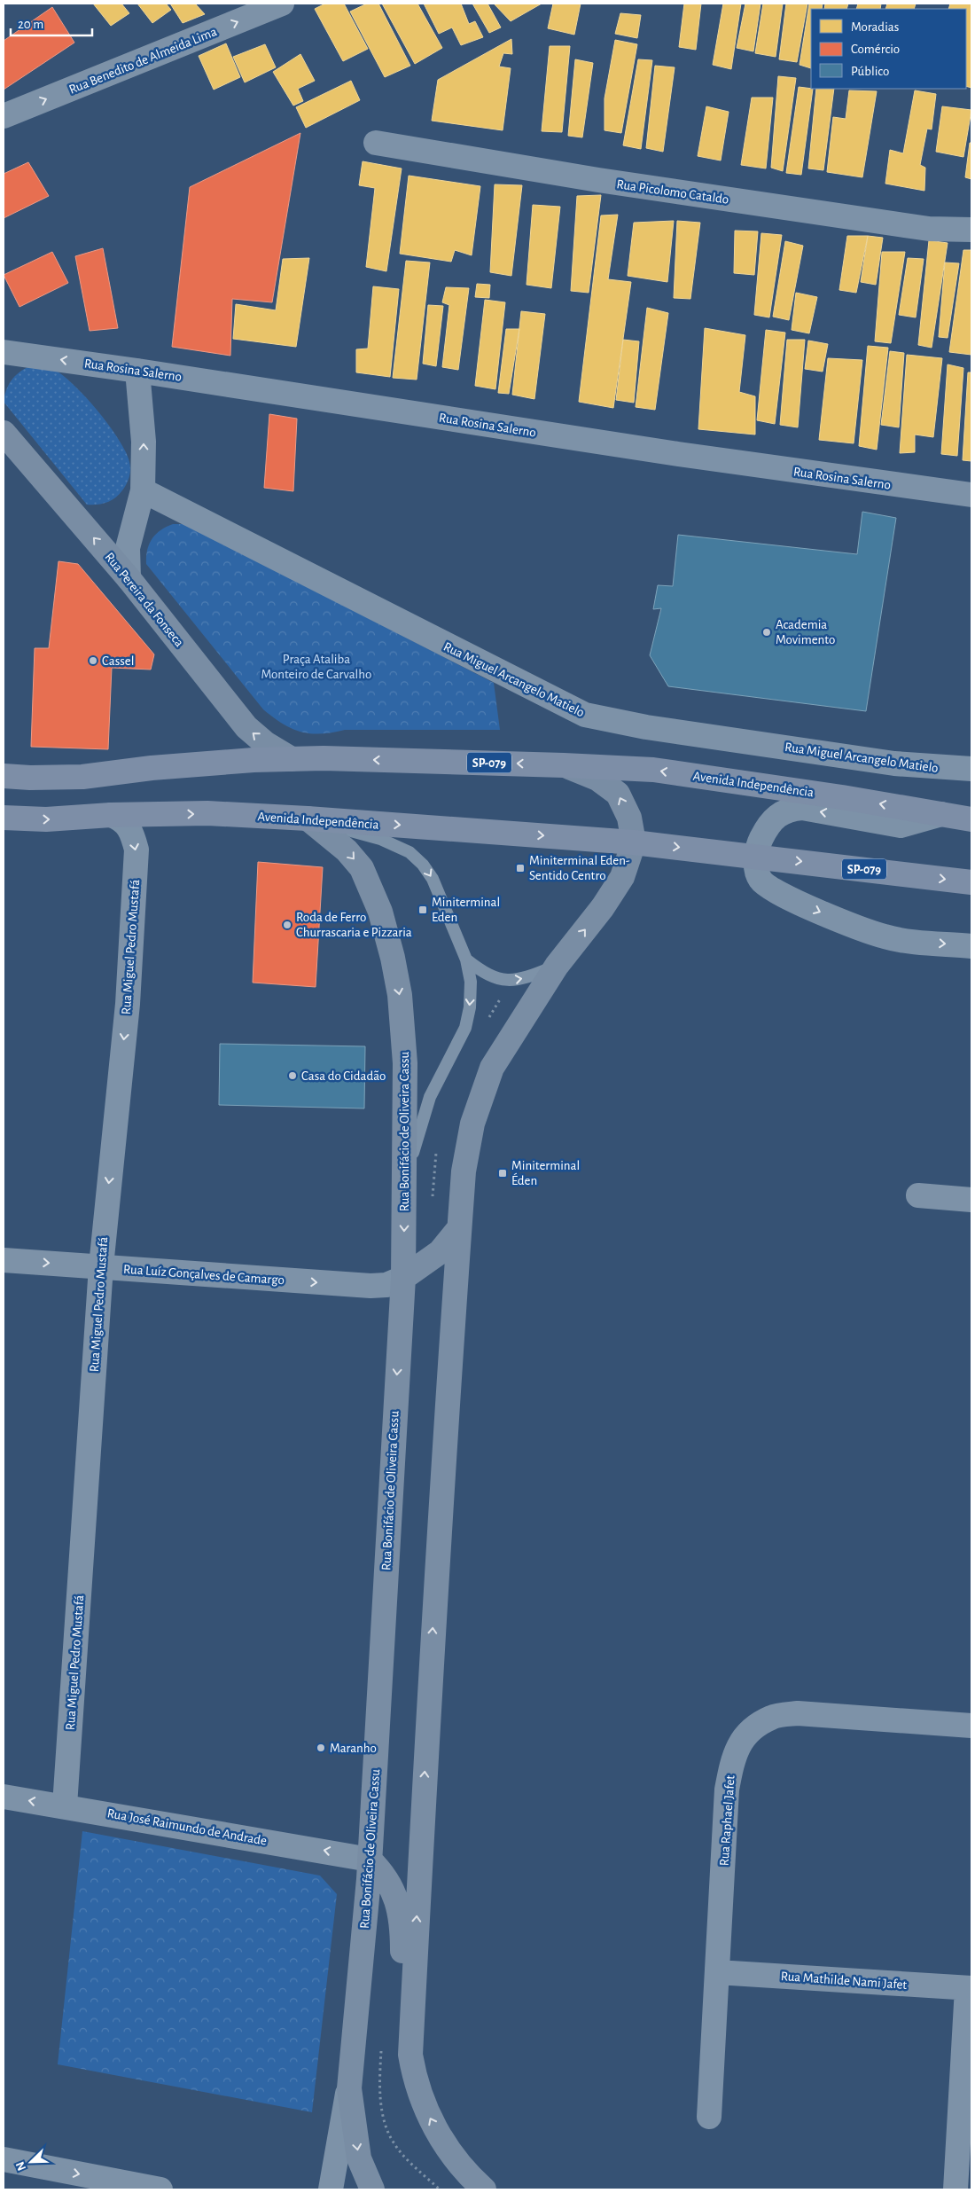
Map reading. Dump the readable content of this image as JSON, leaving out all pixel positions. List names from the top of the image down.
{
  "streets": {
    "main road": [
      "Rua Pereira da Fonseca",
      "SP-079",
      "Avenida Independência",
      "Rua Bonifácio de Oliveira Cassu"
    ],
    "street": [
      "Rua Benedito de Almeida Lima",
      "Rua Picolomo Cataldo",
      "Rua Rosina Salerno",
      "Rua Miguel Arcangelo Matielo",
      "Rua Miguel Pedro Mustafá",
      "Rua Luíz Gonçalves de Camargo",
      "Rua Raphael Jafet",
      "Rua José Raimundo de Andrade",
      "Rua Mathilde Nami Jafet"
    ]
  },
  "crossings": [
    ["Rua Pereira da Fonseca", "Avenida Independência"],
    ["Avenida Independência", "Rua Miguel Pedro Mustafá"],
    ["Avenida Independência", "Rua Bonifácio de Oliveira Cassu"],
    ["Rua Miguel Pedro Mustafá", "Rua Luíz Gonçalves de Camargo"],
    ["Rua Miguel Pedro Mustafá", "Rua José Raimundo de Andrade"],
    ["Rua Bonifácio de Oliveira Cassu", "Rua Luíz Gonçalves de Camargo"],
    ["Rua Bonifácio de Oliveira Cassu", "Rua José Raimundo de Andrade"],
    ["Rua Raphael Jafet", "Rua Mathilde Nami Jafet"]
  ],
  "one_way": [
    "Rua Benedito de Almeida Lima",
    "Rua Pereira da Fonseca",
    "Rua Miguel Pedro Mustafá",
    "Rua Luíz Gonçalves de Camargo",
    "Rua José Raimundo de Andrade"
  ],
  "parks": ["Praça Ataliba Monteiro de Carvalho"],
  "places": {
    "other": [
      "Academia Movimento",
      "Cassel",
      "Roda de Ferro Churrascaria e Pizzaria",
      "Casa do Cidadão",
      "Maranho"
    ],
    "transit": ["Miniterminal Eden- Sentido Centro", "Miniterminal Eden", "Miniterminal Éden"]
  },
  "legend": ["Moradias", "Comércio", "Público"],
  "scale_bar": "20 m",
  "north": "bottom left"
}
